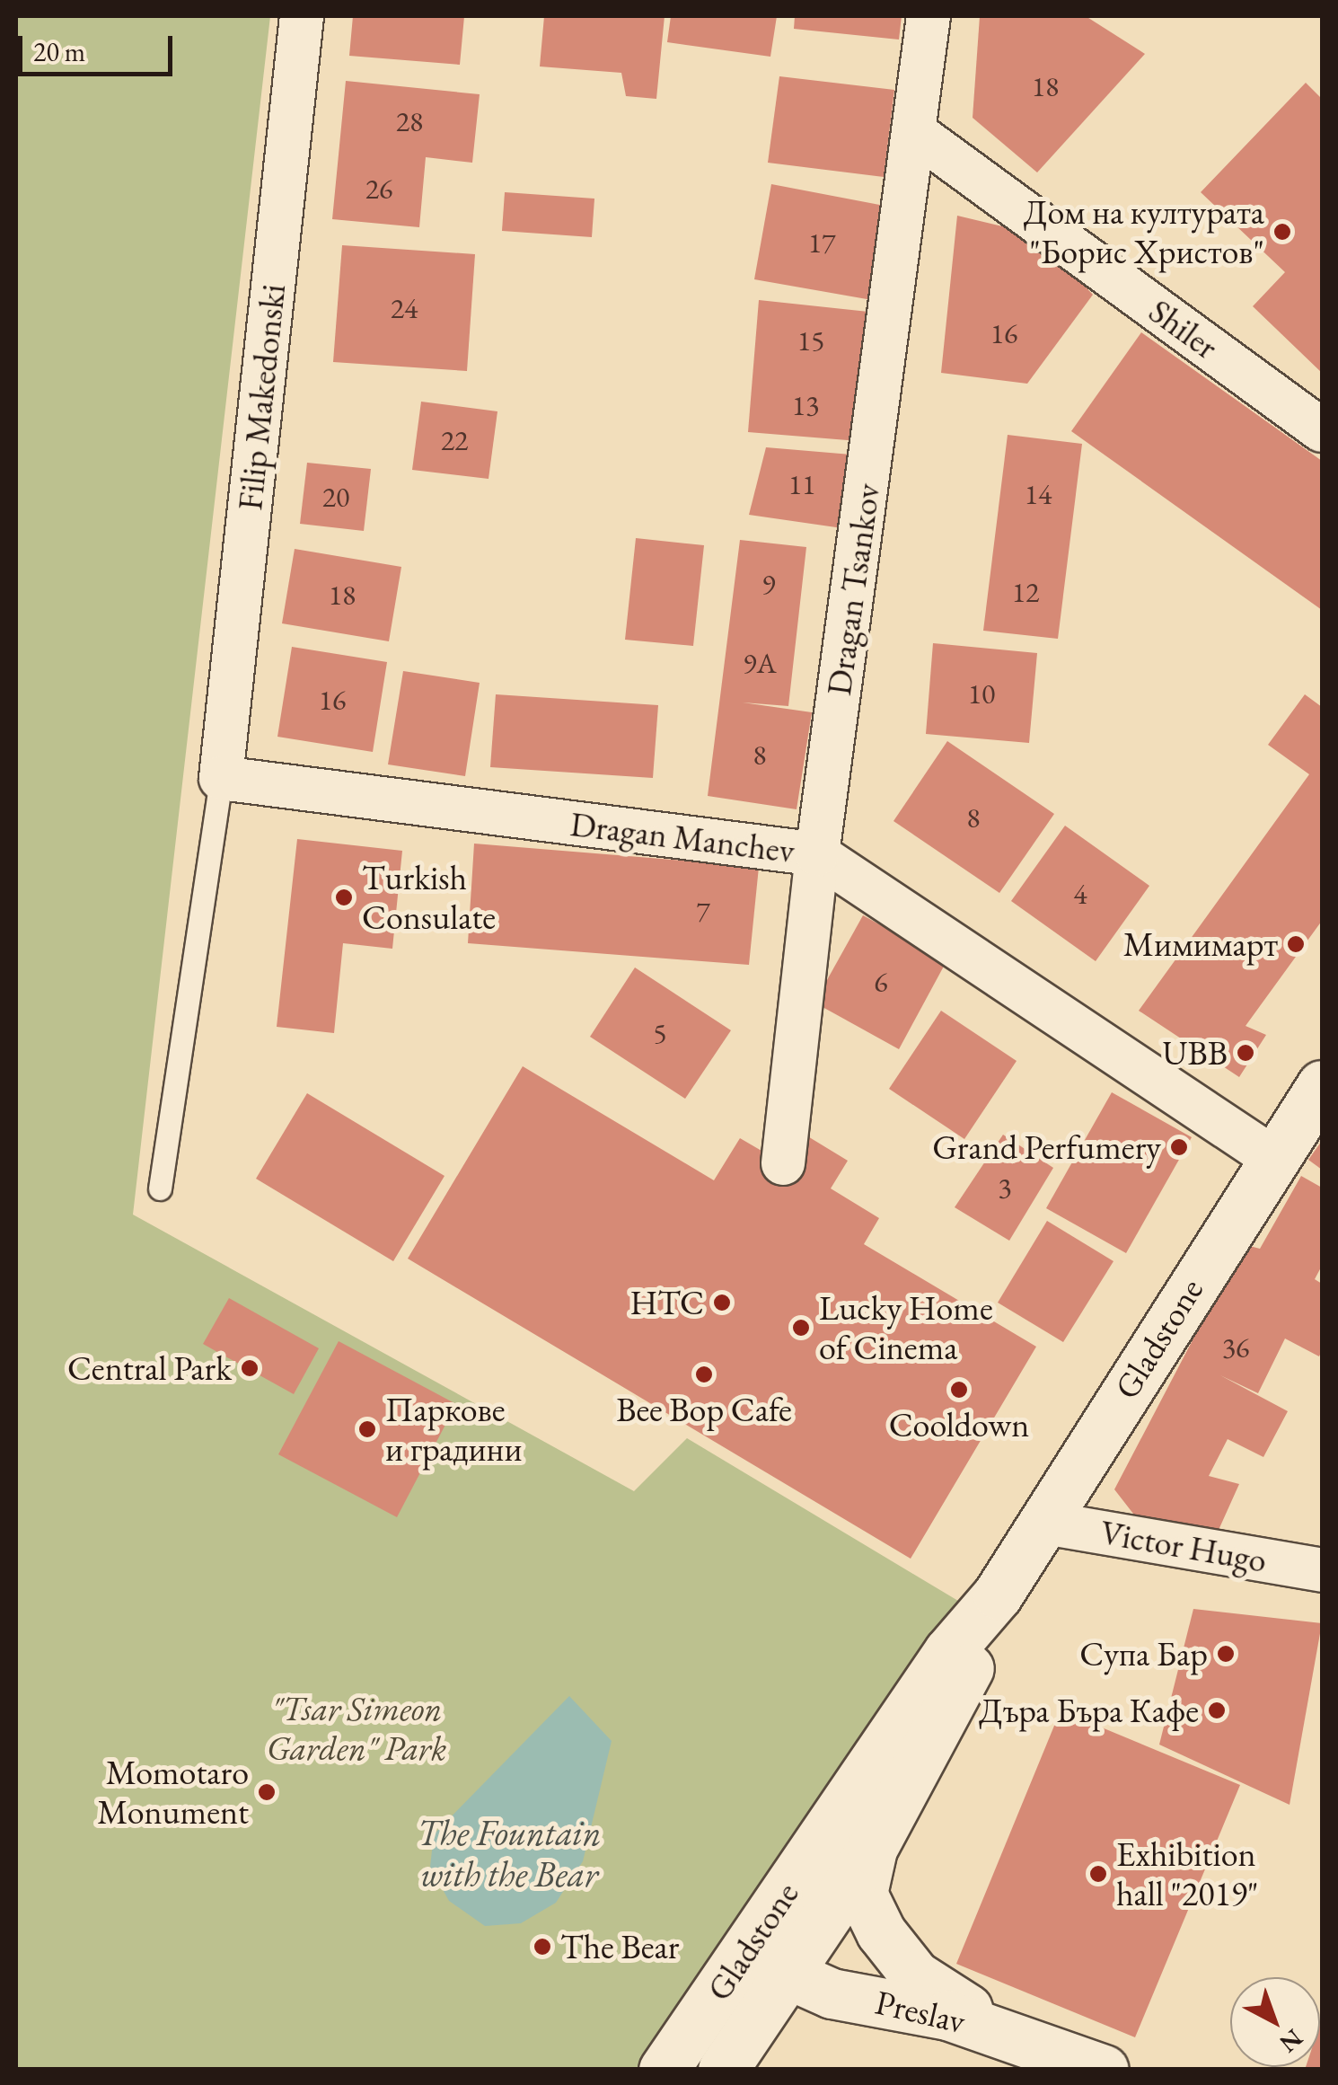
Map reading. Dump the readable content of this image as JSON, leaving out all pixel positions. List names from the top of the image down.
{
  "streets": {
    "main road": ["Gladstone", "Preslav"],
    "street": [
      "Shiler",
      "Filip Makedonski",
      "Dragan Tsankov",
      "Dragan Manchev",
      "Victor Hugo"
    ]
  },
  "crossings": [
    ["Shiler", "Dragan Tsankov"],
    ["Filip Makedonski", "Dragan Manchev"],
    ["Dragan Tsankov", "Dragan Manchev"],
    ["Dragan Manchev", "Gladstone"],
    ["Gladstone", "Victor Hugo"],
    ["Gladstone", "Preslav"]
  ],
  "water": ["The Fountain with the Bear"],
  "parks": ["\"Tsar Simeon Garden\" Park"],
  "places": [
    "Дом на културата \"Борис Христов\"",
    "Turkish Consulate",
    "Мимимарт",
    "UBB",
    "Grand Perfumery",
    "НТС",
    "Lucky Home of Cinema",
    "Central Park",
    "Bee Bop Cafe",
    "Cooldown",
    "Паркове и градини",
    "Супа Бар",
    "Дъра Бъра Кафе",
    "Momotaro Monument",
    "Exhibition hall \"2019\"",
    "The Bear"
  ],
  "house_numbers": [
    "18",
    "28",
    "26",
    "17",
    "24",
    "16",
    "15",
    "13",
    "22",
    "11",
    "14",
    "20",
    "9",
    "12",
    "18",
    "9А",
    "10",
    "16",
    "8",
    "8",
    "4",
    "7",
    "6",
    "5",
    "3",
    "36"
  ],
  "scale_bar": "20 m",
  "north": "bottom right"
}
